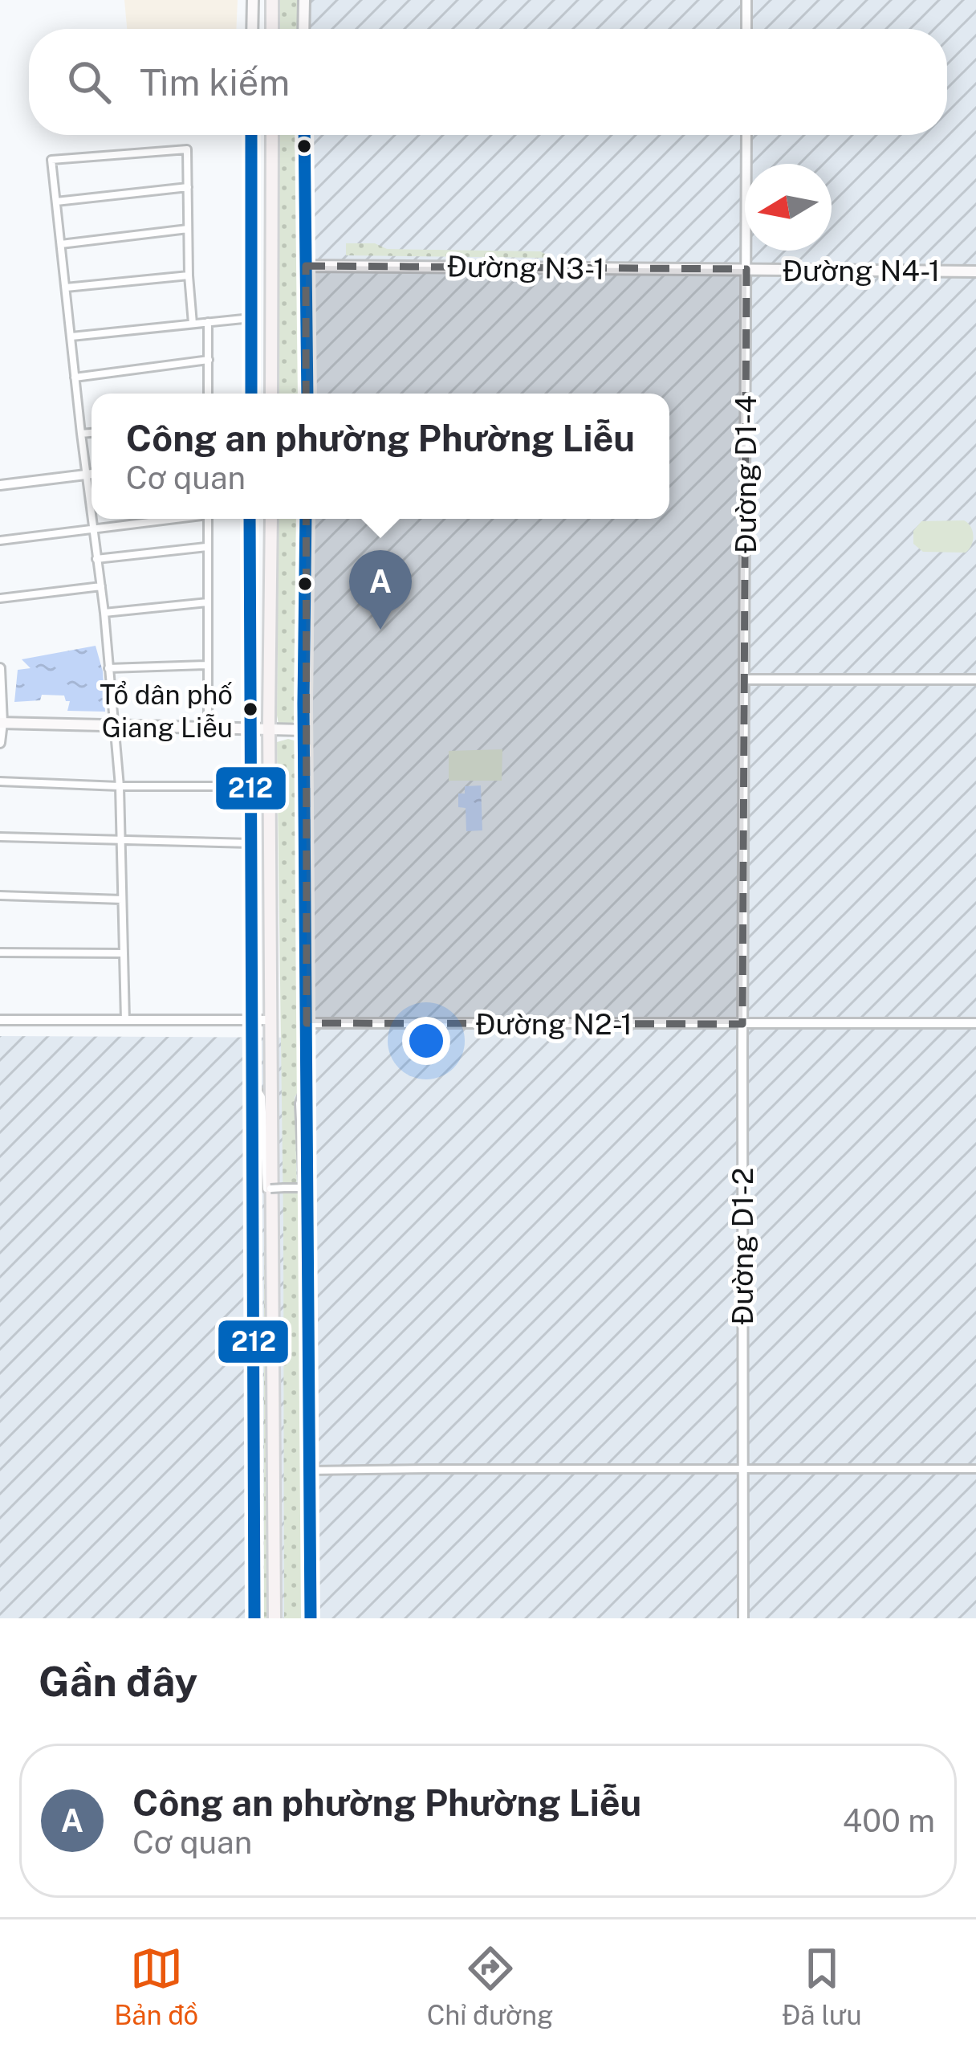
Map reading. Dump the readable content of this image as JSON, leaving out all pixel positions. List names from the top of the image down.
{
  "streets": {
    "main road": ["Đường N3-1", "Đường N4-1"],
    "street": ["Đường D1-4", "Đường N2-1", "Đường D1-2"]
  },
  "crossings": [
    ["Đường N3-1", "Đường N4-1"],
    ["Đường N3-1", "Đường D1-4"],
    ["Đường N4-1", "Đường D1-4"],
    ["Đường D1-4", "Đường N2-1"],
    ["Đường D1-4", "Đường D1-2"],
    ["Đường N2-1", "Đường D1-2"]
  ],
  "places": ["Tổ dân phố Giang Liễu"],
  "lines": ["transit line 212"],
  "north": "left",
  "page": {
    "search": "Tìm kiếm",
    "popup": ["Công an phường Phường Liễu", "Cơ quan"],
    "pins": "A",
    "heading": "Gần đây",
    "list": [
      {
        "mark": "A",
        "name": "Công an phường Phường Liễu",
        "note": "Cơ quan",
        "value": "400 m"
      }
    ],
    "nav": ["Bản đồ", "Chỉ đường", "Đã lưu"]
  }
}
